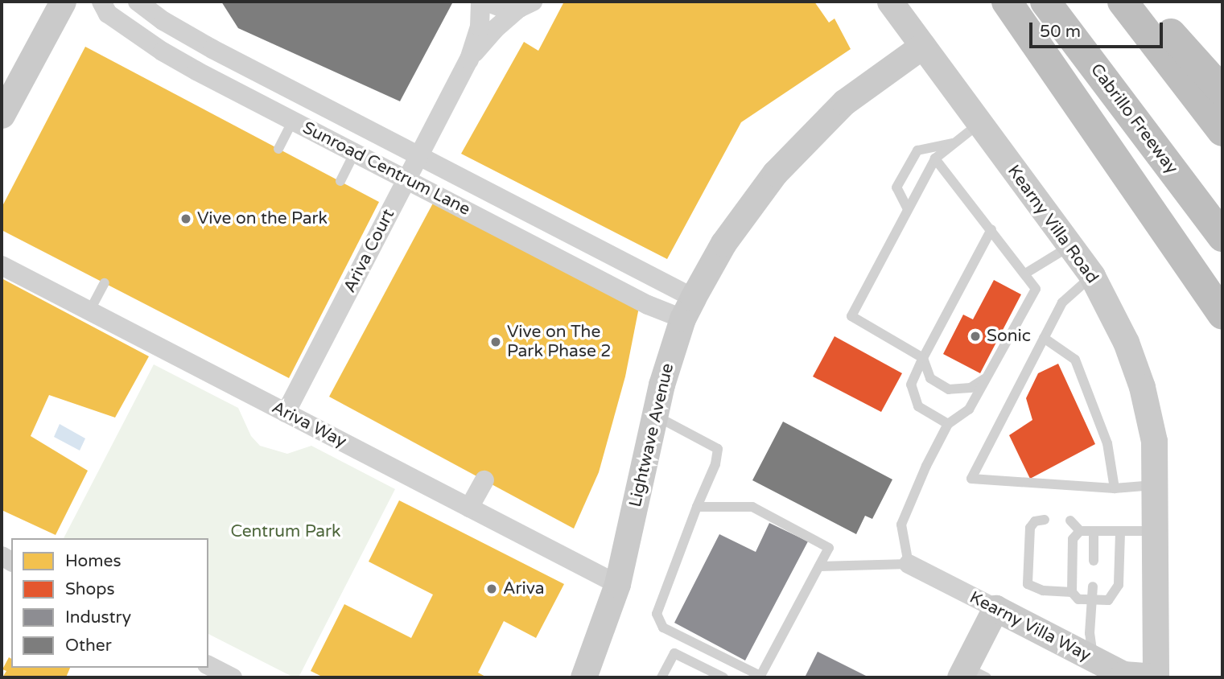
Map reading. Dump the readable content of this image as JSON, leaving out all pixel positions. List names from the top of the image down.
{
  "streets": {
    "highway": ["Cabrillo Freeway"],
    "main road": ["Kearny Villa Road", "Lightwave Avenue", "Kearny Villa Way"],
    "street": ["Sunroad Centrum Lane", "Ariva Court", "Ariva Way"]
  },
  "crossings": [
    ["Sunroad Centrum Lane", "Ariva Court"],
    ["Sunroad Centrum Lane", "Lightwave Avenue"],
    ["Kearny Villa Road", "Lightwave Avenue"],
    ["Kearny Villa Road", "Kearny Villa Way"],
    ["Ariva Court", "Ariva Way"],
    ["Ariva Way", "Lightwave Avenue"]
  ],
  "parks": ["Centrum Park"],
  "places": [
    "Vive on the Park",
    "Sonic",
    "Vive on The Park Phase 2",
    "Ariva"
  ],
  "legend": [
    "Homes",
    "Shops",
    "Industry",
    "Other"
  ],
  "scale_bar": "50 m"
}
